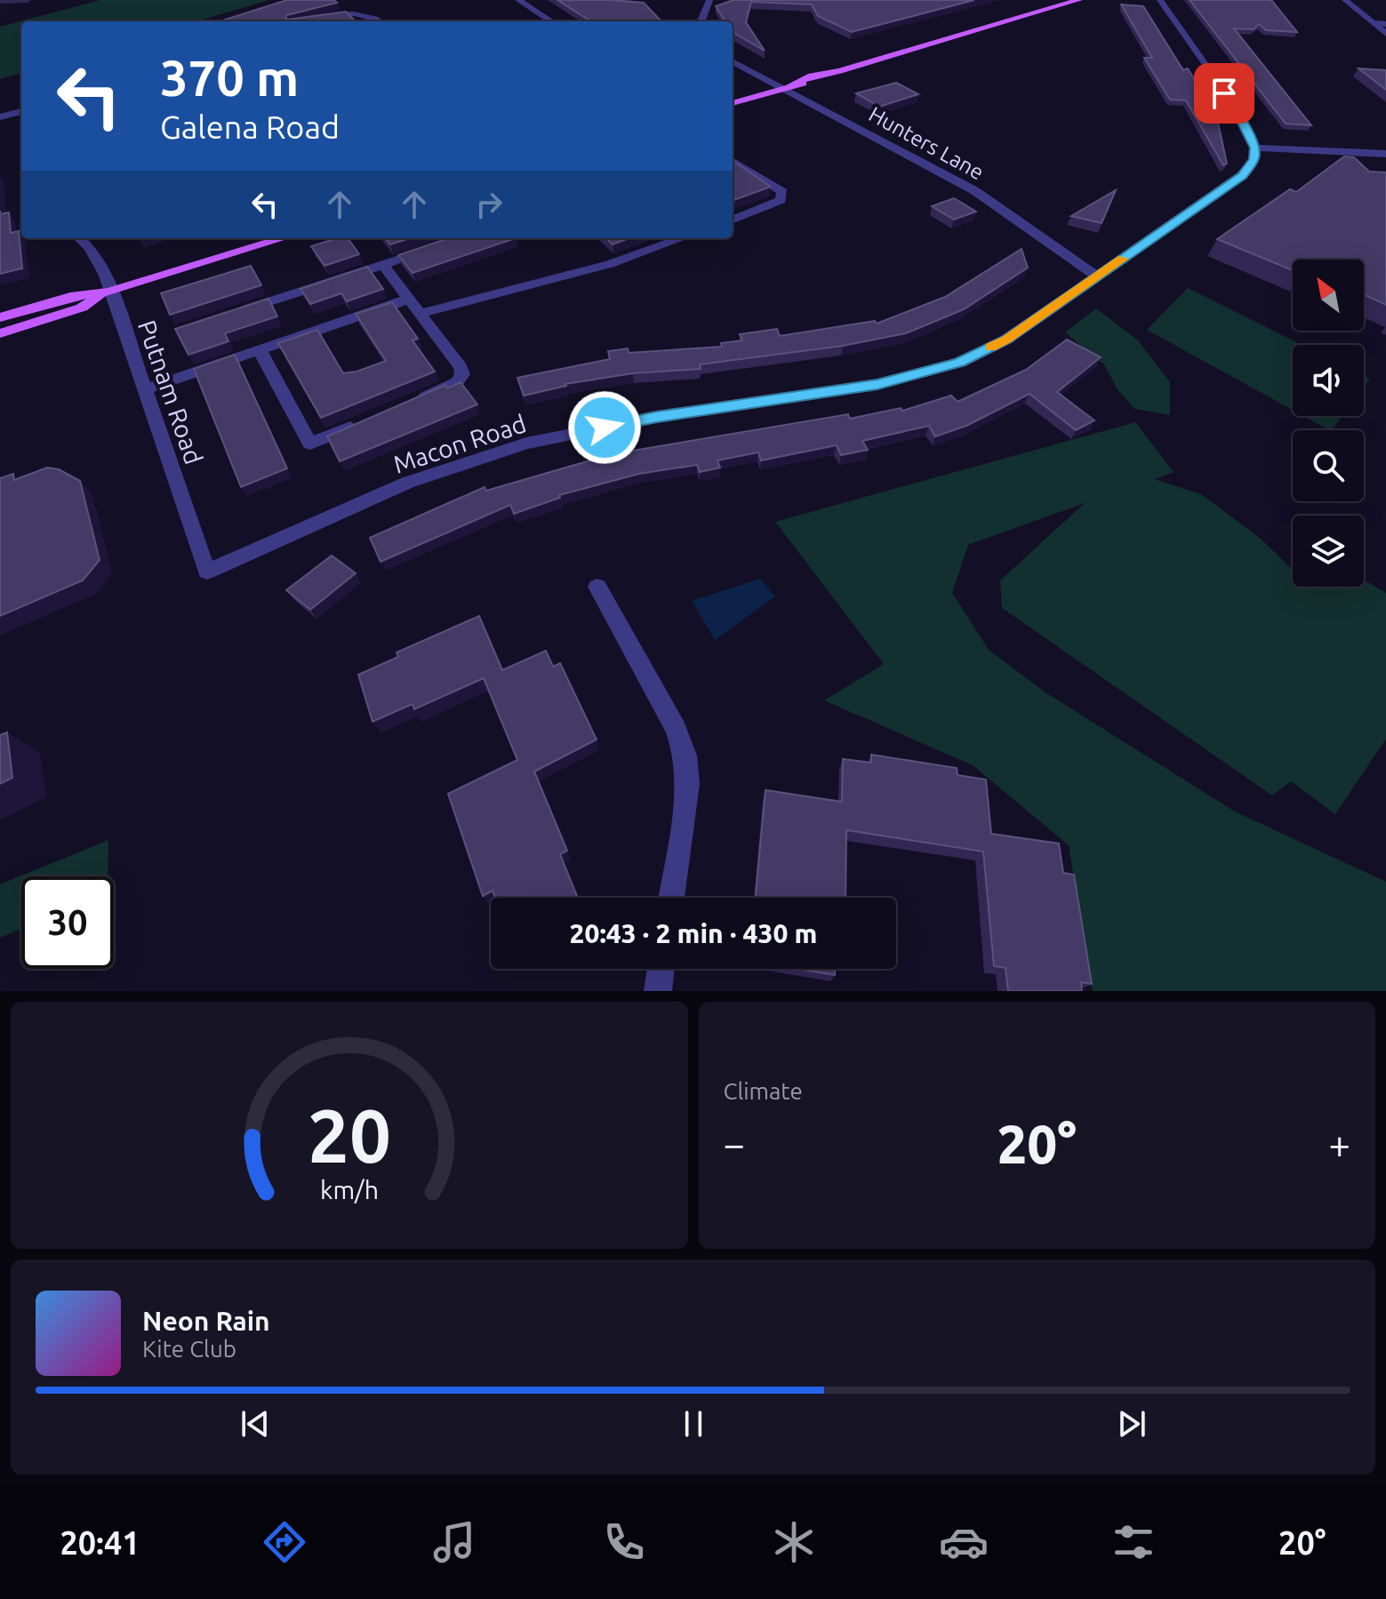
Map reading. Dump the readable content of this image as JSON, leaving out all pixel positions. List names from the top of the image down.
{
  "streets": {
    "street": ["Hunters Lane", "Putnam Road", "Macon Road"]
  },
  "crossings": [
    ["Hunters Lane", "Macon Road"],
    ["Putnam Road", "Macon Road"]
  ],
  "north": "top left",
  "page": {
    "turn": ["370 m", "Galena Road"],
    "limit": "30",
    "trip": "20:43 · 2 min · 430 m",
    "tile": "Climate",
    "heat": ["−", "20°", "+"],
    "song": ["Neon Rain", "Kite Club"],
    "tabs": ["20:41", "20°"],
    "gauge": ["20", "km/h"]
  }
}
